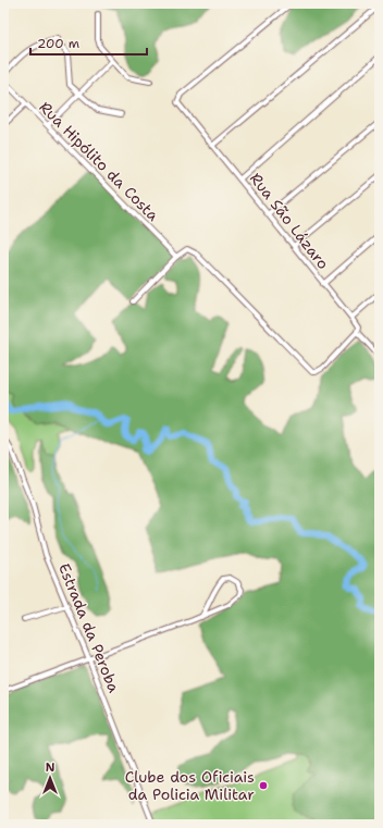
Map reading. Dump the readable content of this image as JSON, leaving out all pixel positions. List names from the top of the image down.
{
  "streets": {
    "street": ["Rua Hipólito da Costa", "Rua São Lázaro", "Estrada da Peroba"]
  },
  "places": ["Clube dos Oficiais da Policia Militar"],
  "scale_bar": "200 m",
  "north": "top"
}
